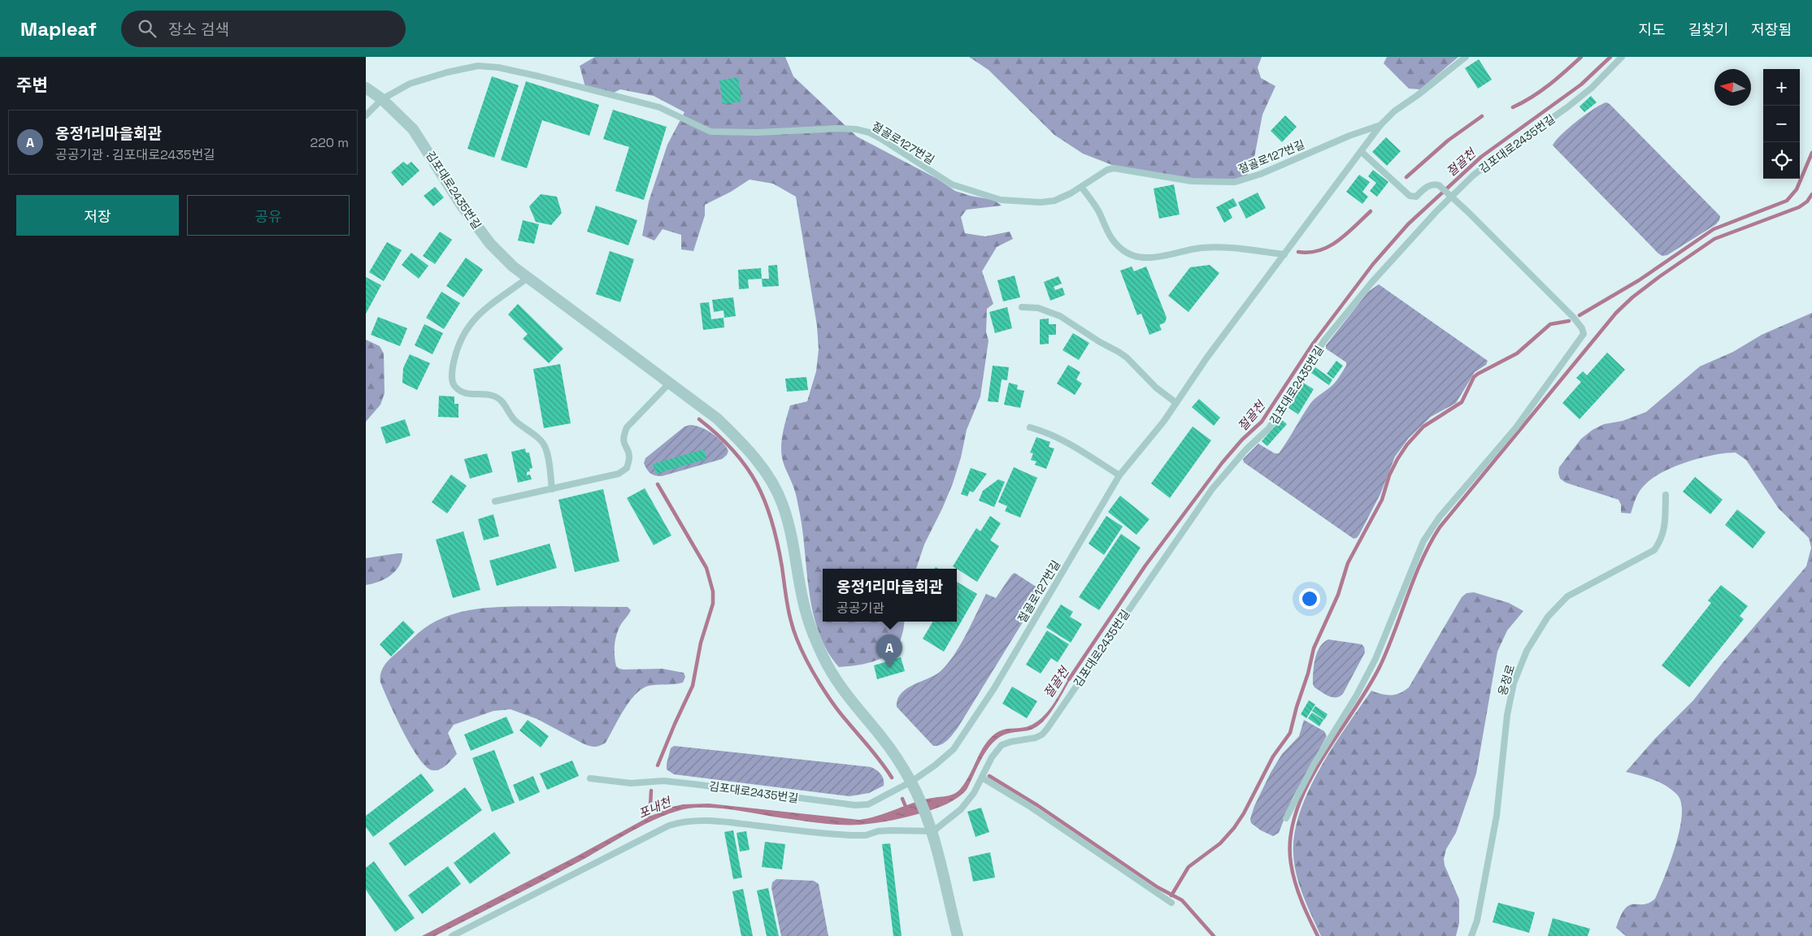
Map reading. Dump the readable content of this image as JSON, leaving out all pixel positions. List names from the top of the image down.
{
  "streets": {
    "street": ["김포대로2435번길"],
    "lane": ["절골로127번길", "옹정로"]
  },
  "crossings": [
    ["절골로127번길", "김포대로2435번길"]
  ],
  "water": ["절골천", "포내천"],
  "north": "left",
  "page": {
    "header": "Mapleaf",
    "search": "장소 검색",
    "nav": ["지도", "길찾기", "저장됨"],
    "heading": "주변",
    "map_buttons": ["+", "−"],
    "list": [
      {
        "mark": "A",
        "name": "옹정1리마을회관",
        "note": "공공기관 · 김포대로2435번길",
        "value": "220 m"
      }
    ],
    "buttons": ["저장", "공유"],
    "popup": ["옹정1리마을회관", "공공기관"],
    "pins": "A"
  }
}
